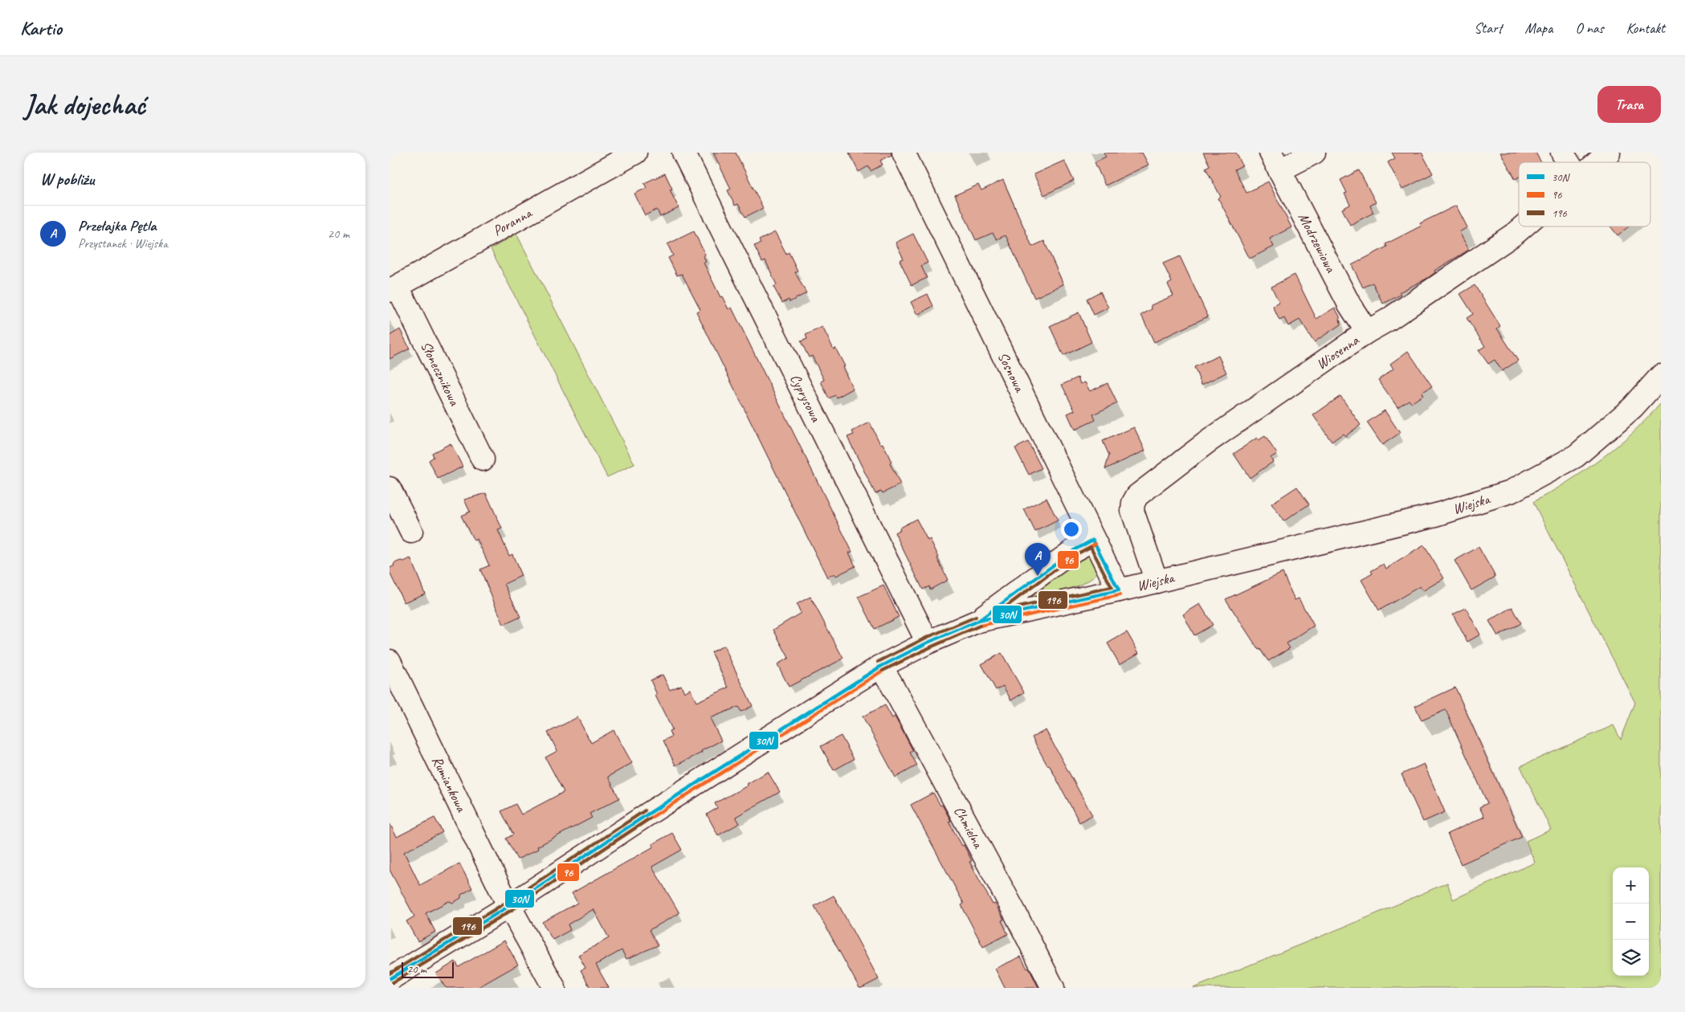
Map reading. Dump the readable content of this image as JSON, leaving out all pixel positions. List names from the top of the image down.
{
  "streets": {
    "street": [
      "Poranna",
      "Modrzewiowa",
      "Wiosenna",
      "Sosnowa",
      "Słonecznikowa",
      "Cyprysowa",
      "Wiejska",
      "Rumiankowa",
      "Chmielna"
    ]
  },
  "crossings": [
    ["Poranna", "Słonecznikowa"],
    ["Modrzewiowa", "Wiosenna"],
    ["Wiosenna", "Wiejska"],
    ["Sosnowa", "Wiejska"],
    ["Cyprysowa", "Wiejska"],
    ["Wiejska", "Rumiankowa"],
    ["Wiejska", "Chmielna"]
  ],
  "lines": ["transit line 30N", "transit line 96", "transit line 196"],
  "legend": ["30N", "96", "196"],
  "scale_bar": "20 m",
  "page": {
    "header": "Kartio",
    "nav": [
      "Start",
      "Mapa",
      "O nas",
      "Kontakt"
    ],
    "buttons": "Trasa",
    "title": "Jak dojechać",
    "heading": "W pobliżu",
    "list": [
      {
        "mark": "A",
        "name": "Przełajka Pętla",
        "note": "Przystanek · Wiejska",
        "value": "20 m"
      }
    ],
    "pins": "A",
    "map_buttons": ["+", "−"],
    "scale": "20 m"
  }
}
